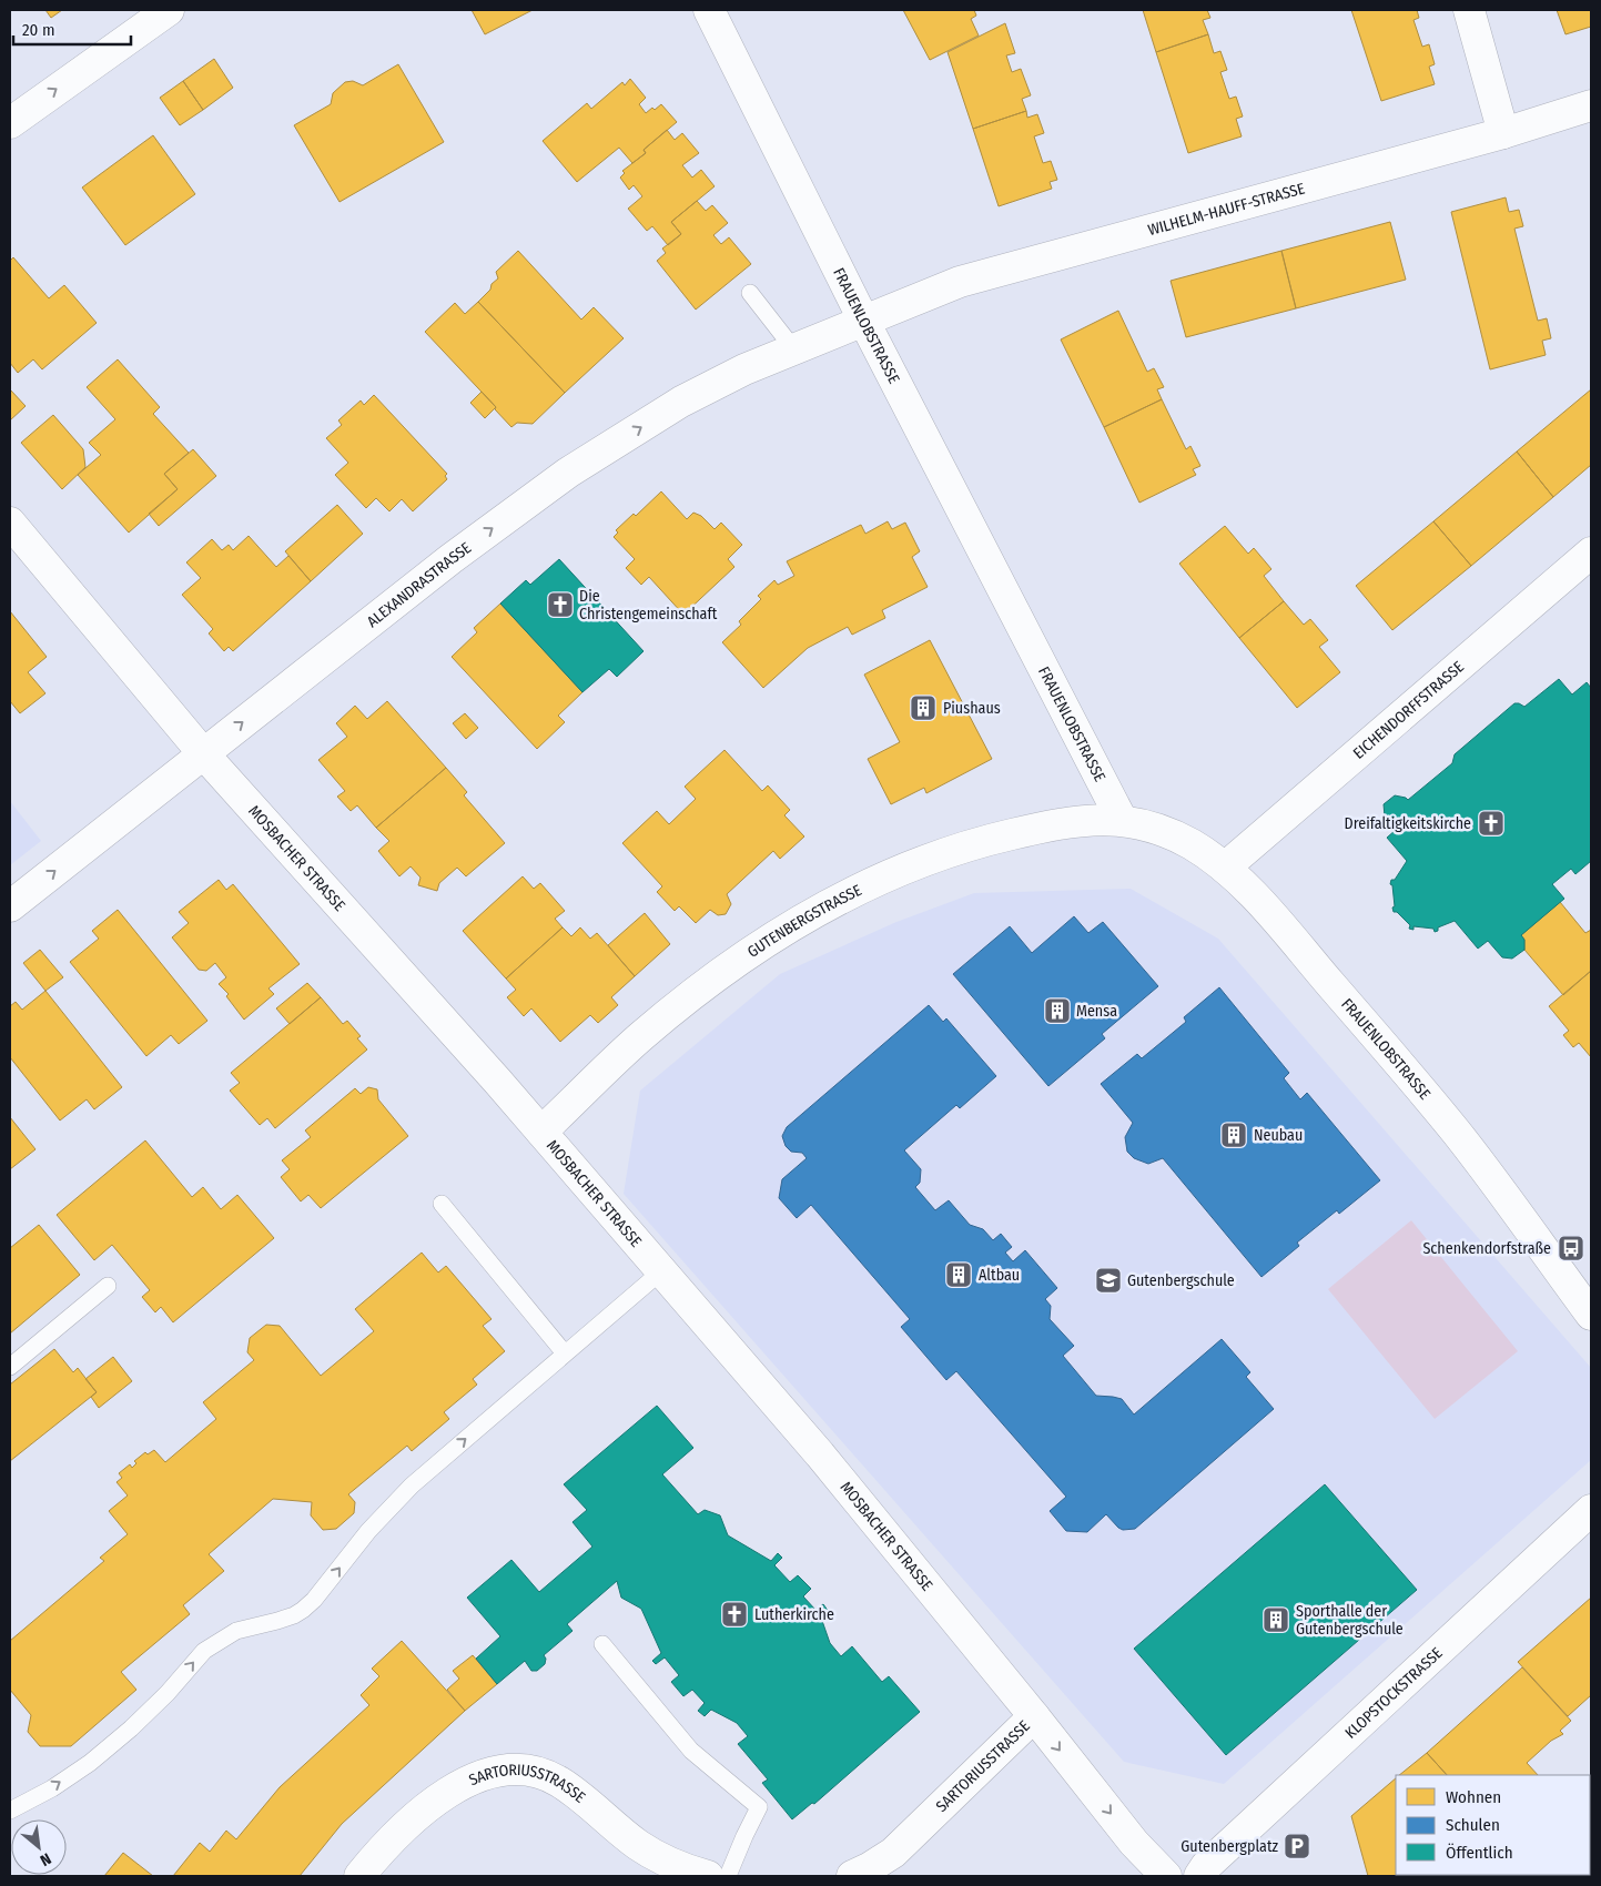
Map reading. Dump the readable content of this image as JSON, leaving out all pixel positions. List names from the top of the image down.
{
  "streets": {
    "street": [
      "WILHELM-HAUFF-STRASSE",
      "FRAUENLOBSTRASSE",
      "ALEXANDRASTRASSE",
      "EICHENDORFFSTRASSE",
      "MOSBACHER STRASSE",
      "GUTENBERGSTRASSE",
      "KLOPSTOCKSTRASSE",
      "SARTORIUSSTRASSE"
    ]
  },
  "crossings": [
    ["WILHELM-HAUFF-STRASSE", "FRAUENLOBSTRASSE"],
    ["WILHELM-HAUFF-STRASSE", "ALEXANDRASTRASSE"],
    ["FRAUENLOBSTRASSE", "ALEXANDRASTRASSE"],
    ["FRAUENLOBSTRASSE", "EICHENDORFFSTRASSE"],
    ["FRAUENLOBSTRASSE", "GUTENBERGSTRASSE"],
    ["ALEXANDRASTRASSE", "MOSBACHER STRASSE"],
    ["MOSBACHER STRASSE", "GUTENBERGSTRASSE"],
    ["MOSBACHER STRASSE", "SARTORIUSSTRASSE"]
  ],
  "one_way": ["ALEXANDRASTRASSE"],
  "places": {
    "church": ["Die Christengemeinschaft", "Dreifaltigkeitskirche", "Lutherkirche"],
    "building": [
      "Piushaus",
      "Mensa",
      "Neubau",
      "Altbau",
      "Sporthalle der Gutenbergschule"
    ],
    "bus stop": ["Schenkendorfstraße"],
    "school or university": ["Gutenbergschule"],
    "parking": ["Gutenbergplatz"]
  },
  "legend": ["Wohnen", "Schulen", "Öffentlich"],
  "scale_bar": "20 m",
  "north": "bottom right"
}
